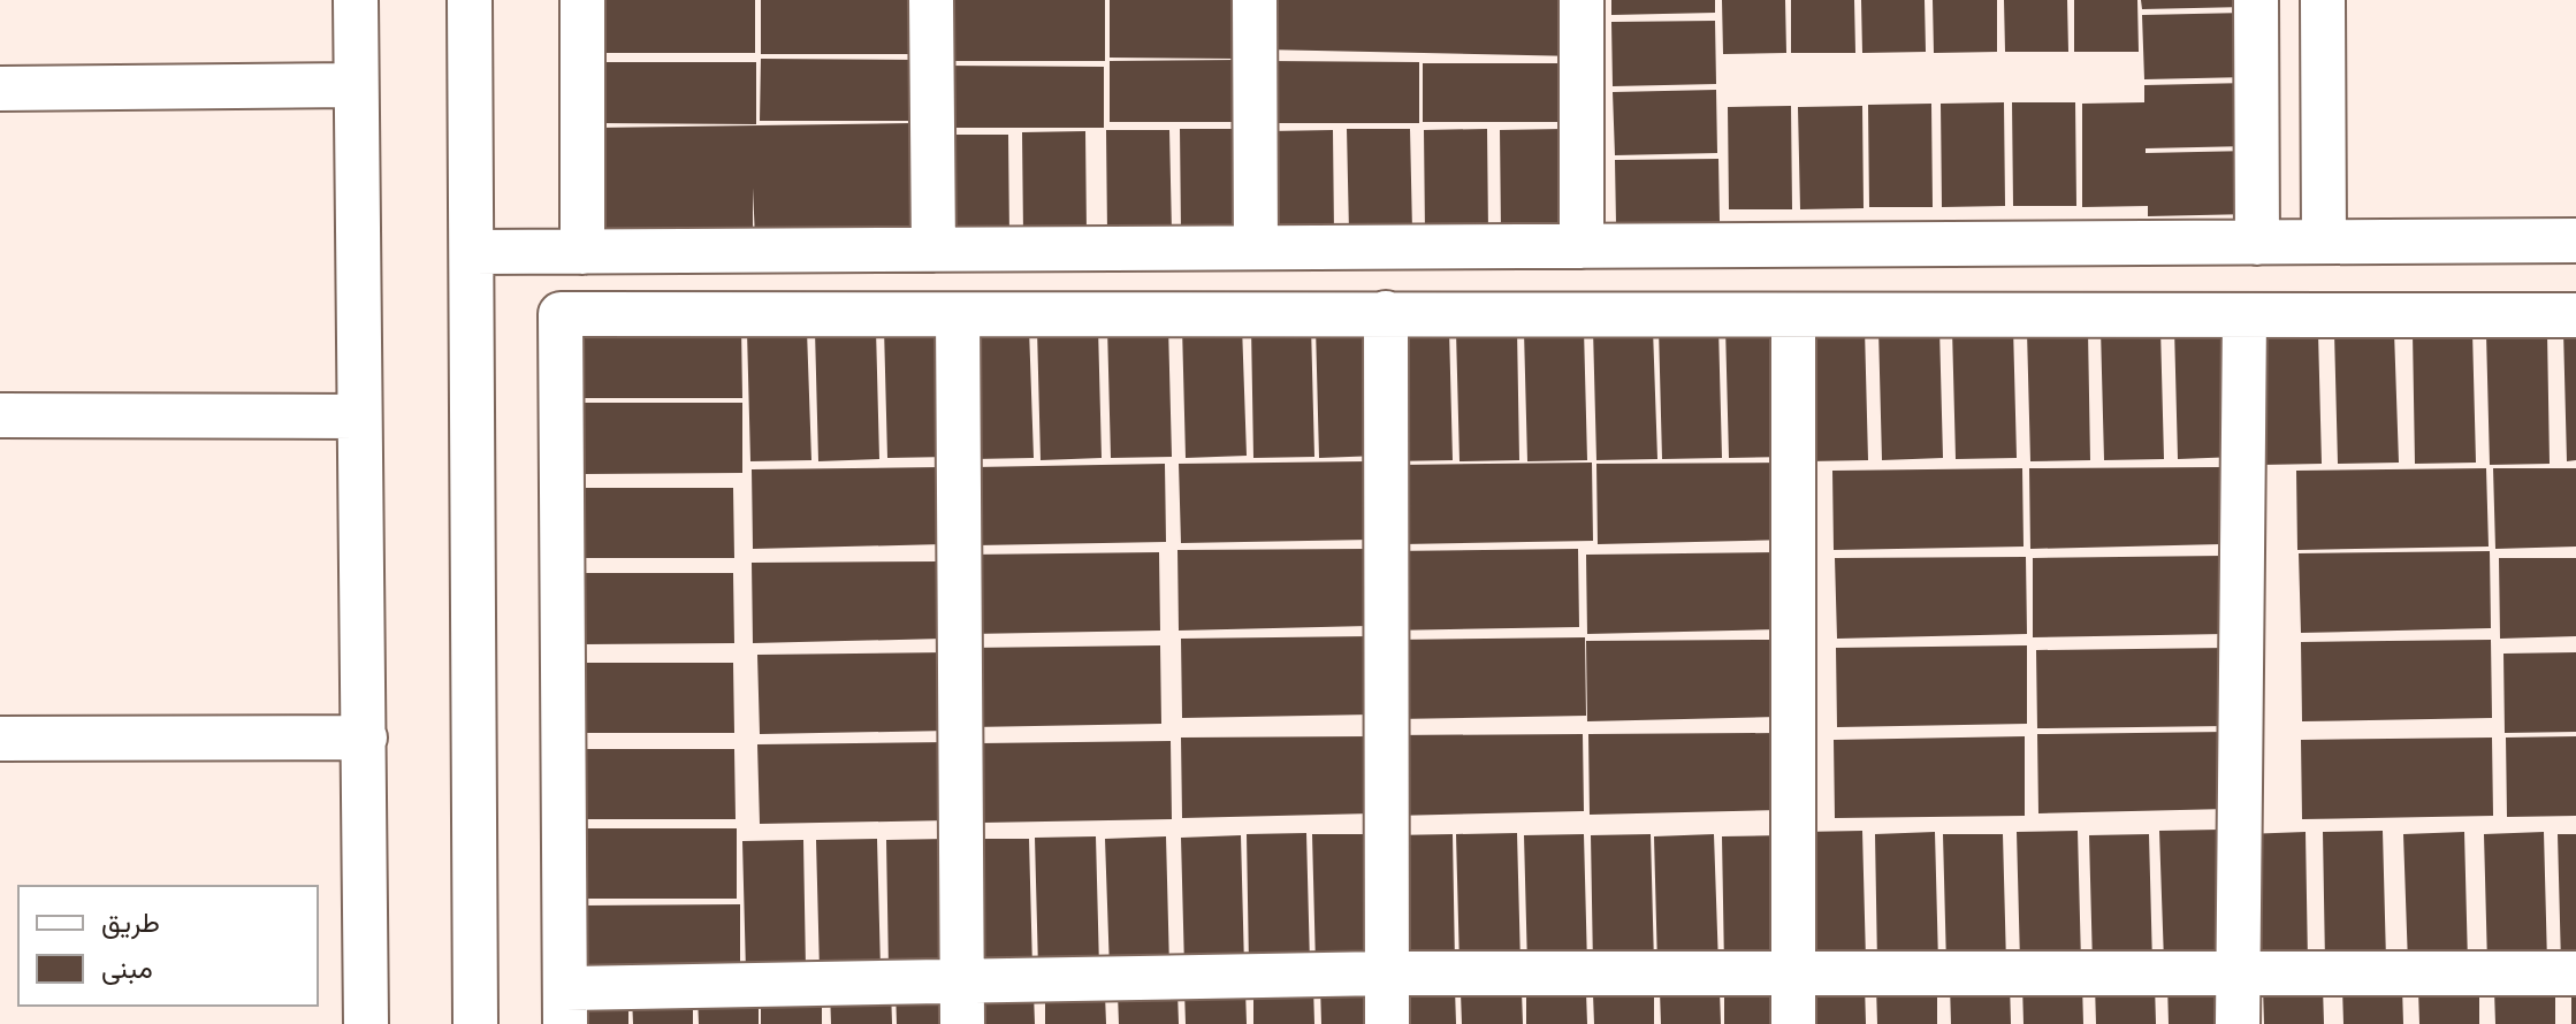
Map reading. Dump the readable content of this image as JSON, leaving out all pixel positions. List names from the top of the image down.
{
  "legend": ["طريق", "مبنى"]
}
